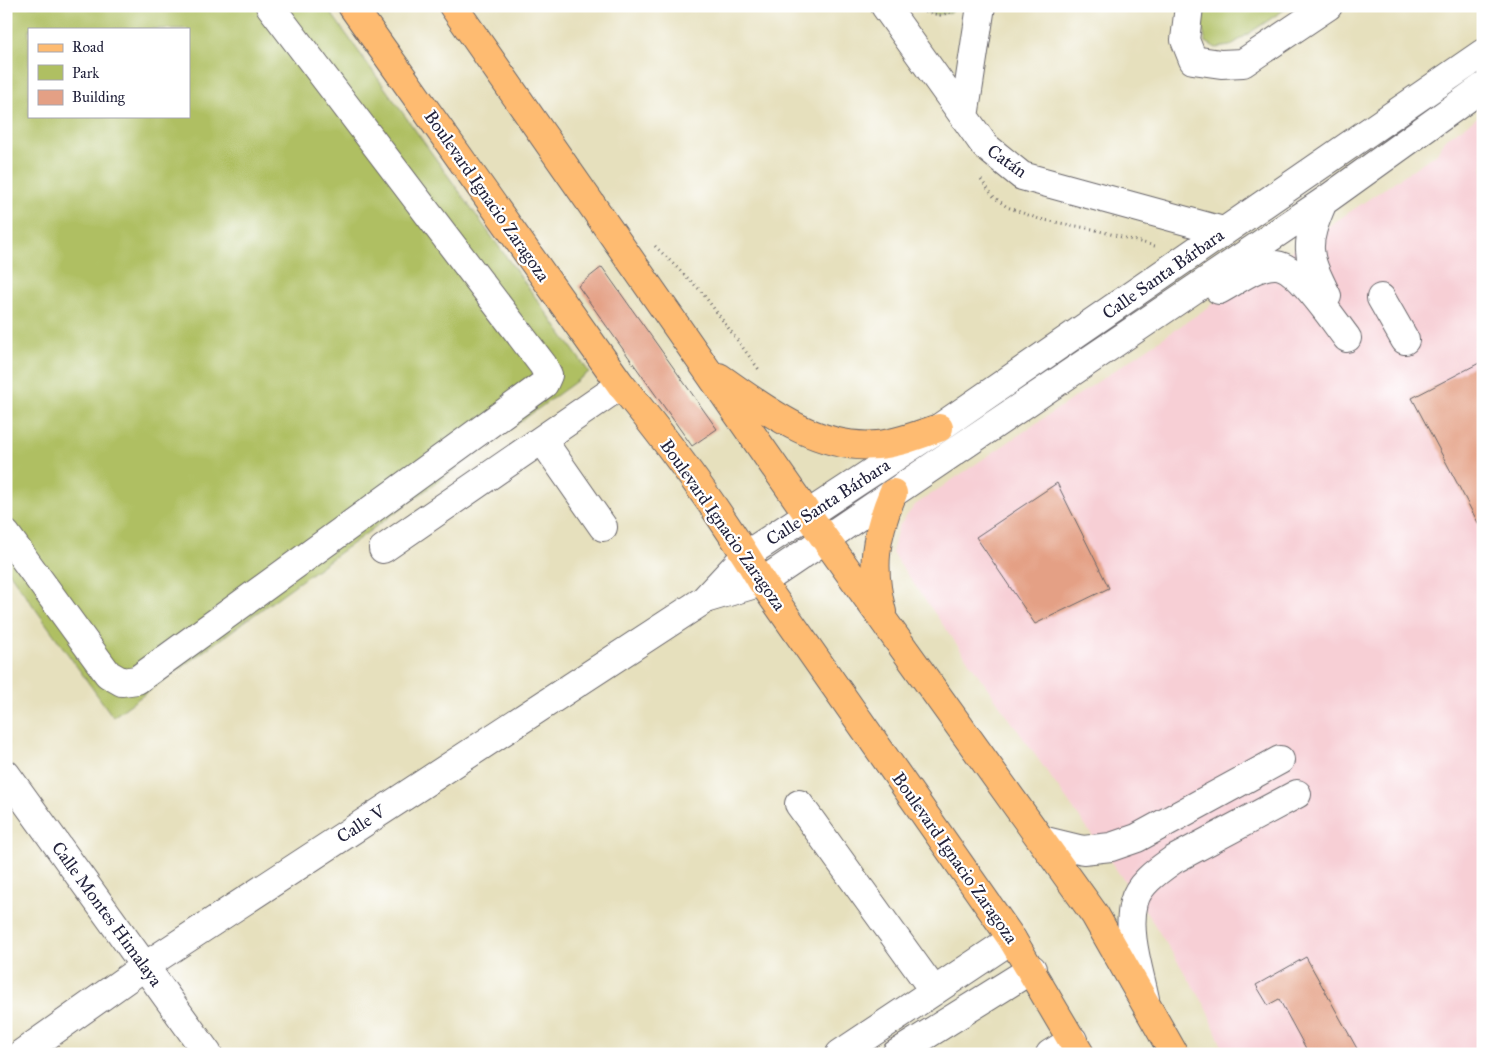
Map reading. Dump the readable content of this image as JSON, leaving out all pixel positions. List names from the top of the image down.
{
  "streets": {
    "main road": ["Boulevard Ignacio Zaragoza"],
    "street": [
      "Catán",
      "Calle Santa Bárbara",
      "Calle V",
      "Calle Montes Himalaya"
    ]
  },
  "crossings": [
    ["Catán", "Calle Santa Bárbara"],
    ["Boulevard Ignacio Zaragoza", "Calle Santa Bárbara"],
    ["Calle Santa Bárbara", "Calle V"],
    ["Calle V", "Calle Montes Himalaya"]
  ],
  "legend": ["Road", "Park", "Building"]
}
